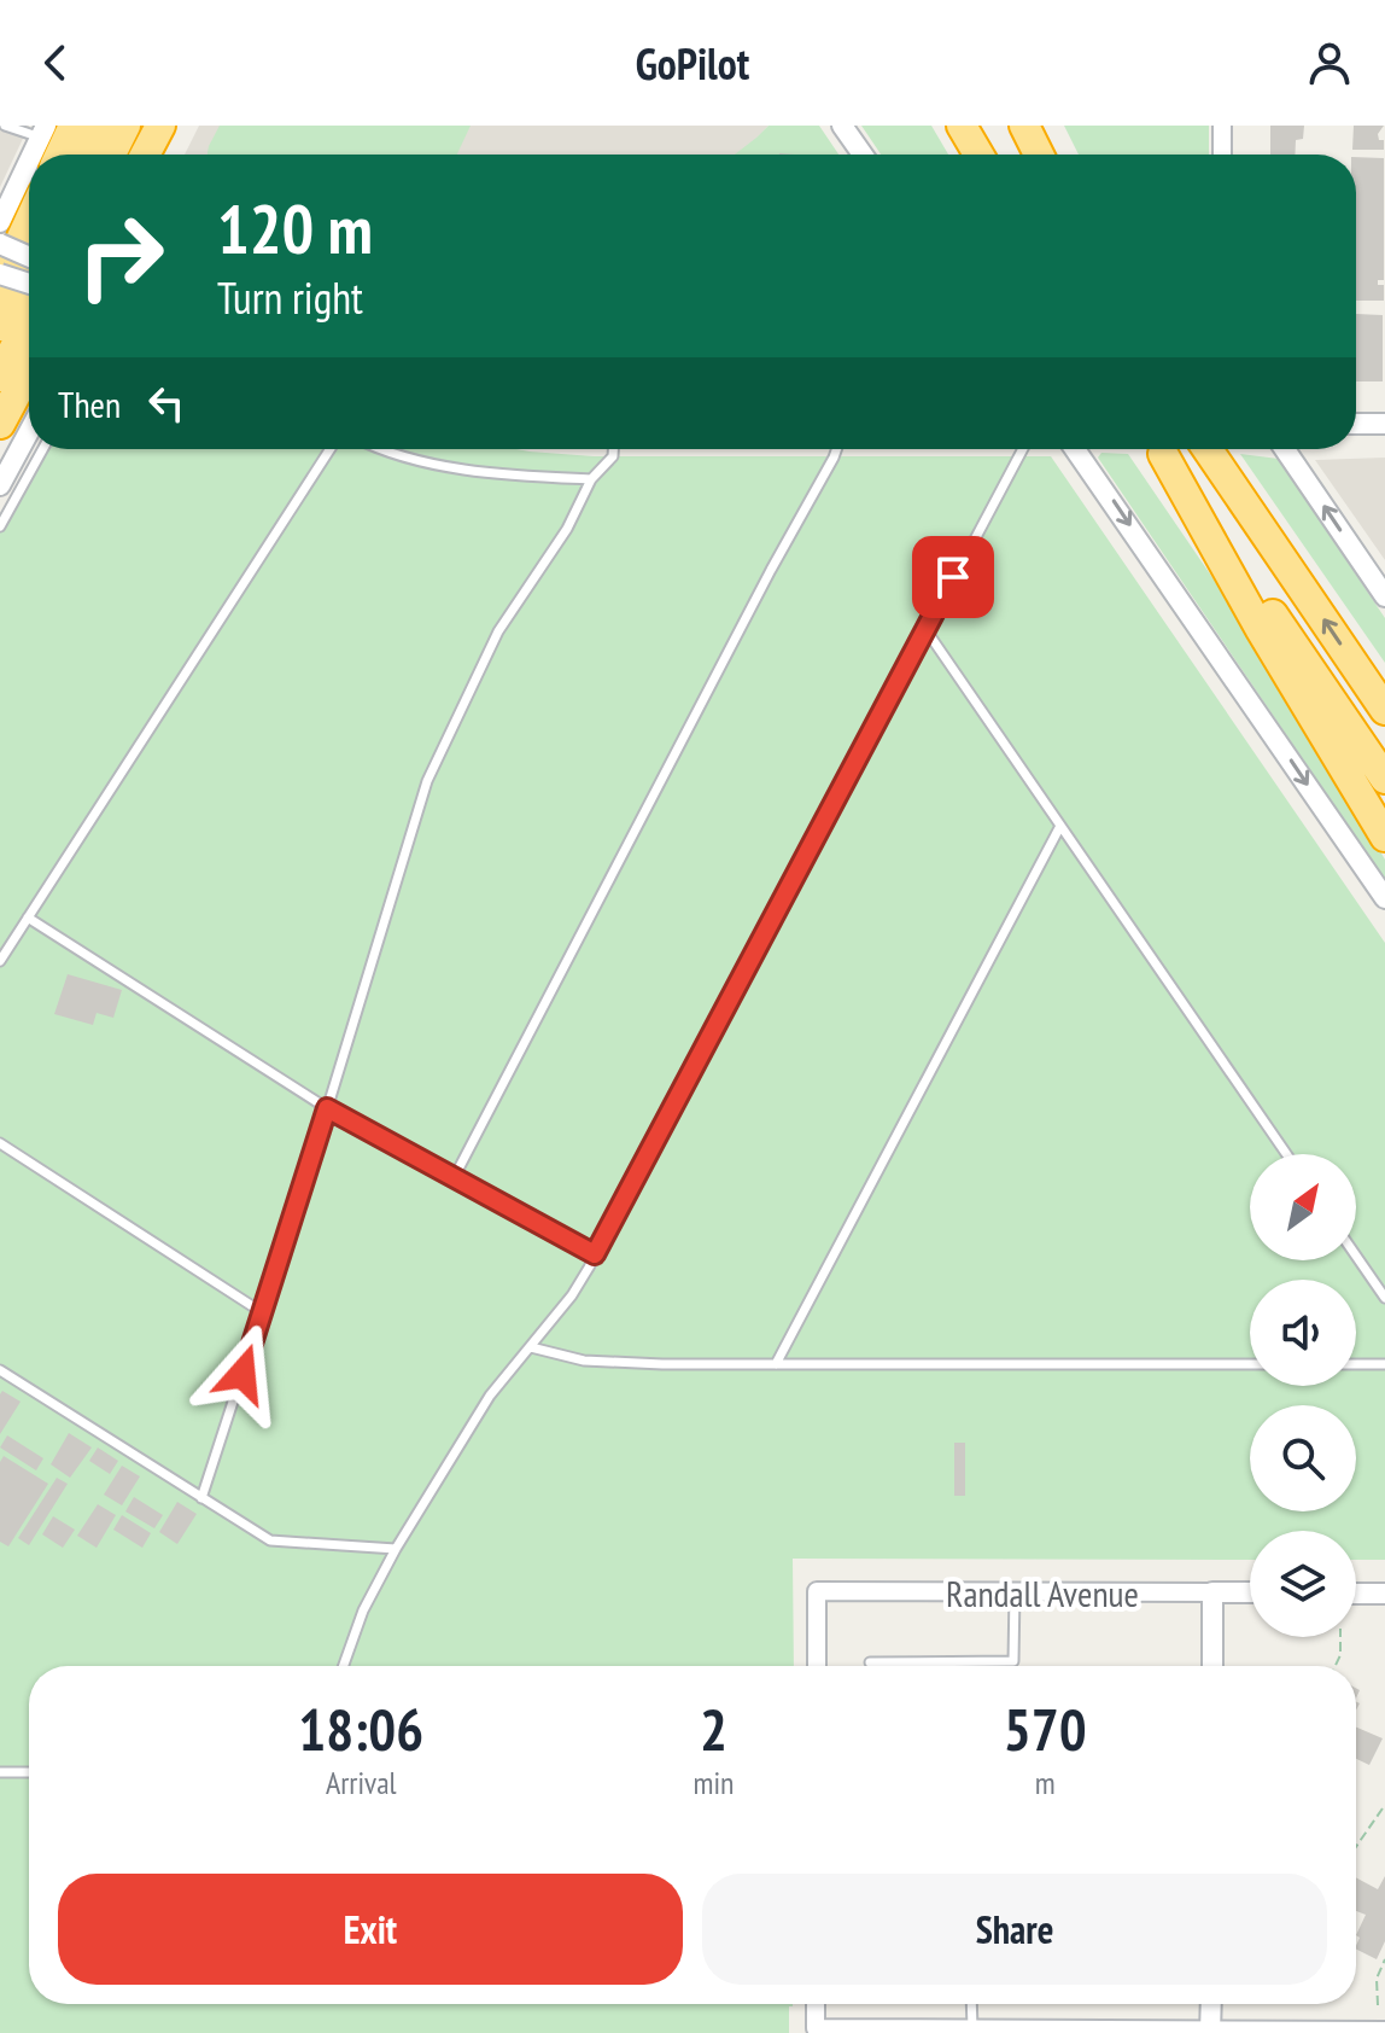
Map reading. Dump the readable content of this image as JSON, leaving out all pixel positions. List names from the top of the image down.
{
  "streets": {
    "street": ["Randall Avenue"]
  },
  "north": "top right",
  "page": {
    "header": "GoPilot",
    "turn": ["120 m", "Turn right"],
    "then": "Then",
    "eta": [
      "18:06",
      "Arrival",
      "2",
      "min",
      "570",
      "m"
    ],
    "buttons": ["Exit", "Share"]
  }
}
